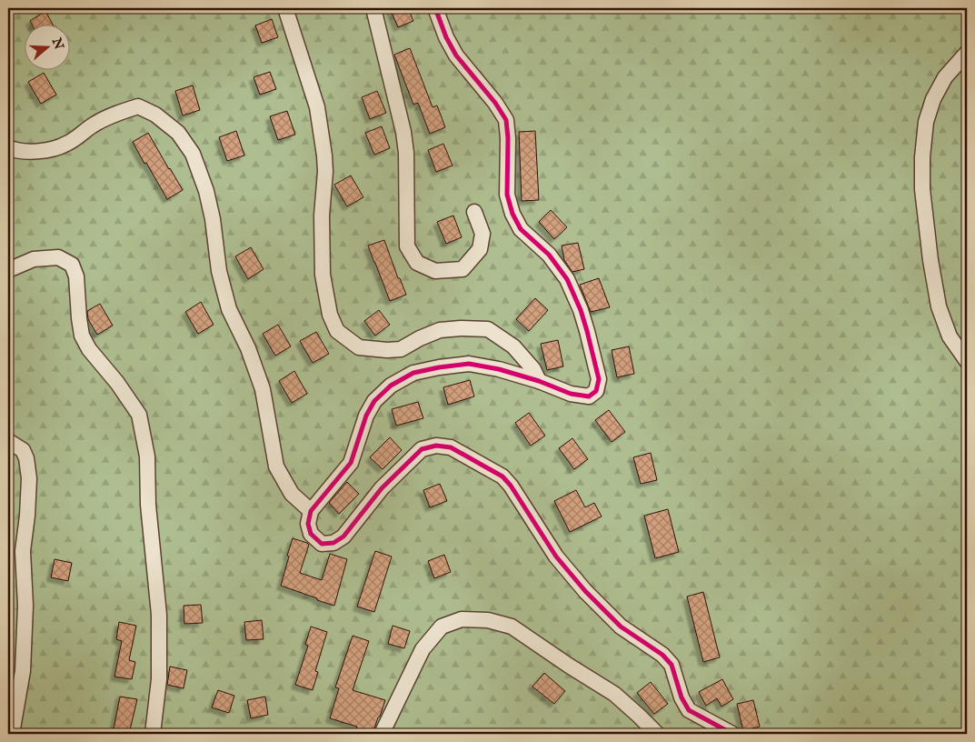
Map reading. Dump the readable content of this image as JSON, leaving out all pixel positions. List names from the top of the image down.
{
  "north": "right"
}
